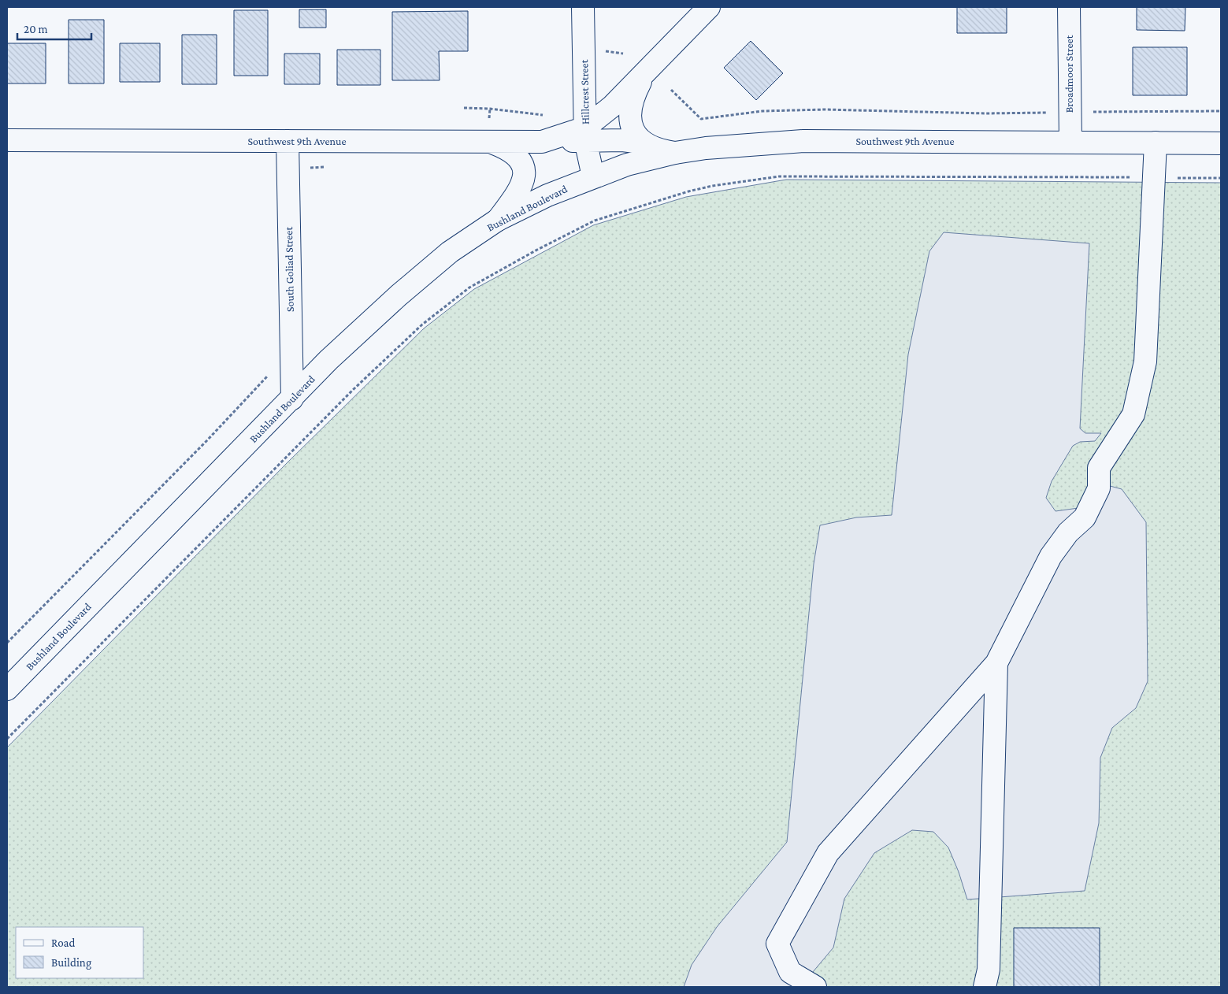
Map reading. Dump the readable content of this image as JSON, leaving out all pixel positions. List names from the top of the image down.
{
  "streets": {
    "street": [
      "Broadmoor Street",
      "Hillcrest Street",
      "Southwest 9th Avenue",
      "Bushland Boulevard",
      "South Goliad Street"
    ]
  },
  "crossings": [
    ["Broadmoor Street", "Southwest 9th Avenue"],
    ["Hillcrest Street", "Southwest 9th Avenue"],
    ["Hillcrest Street", "Bushland Boulevard"],
    ["Southwest 9th Avenue", "Bushland Boulevard"],
    ["Southwest 9th Avenue", "South Goliad Street"],
    ["Bushland Boulevard", "South Goliad Street"]
  ],
  "legend": ["Road", "Building"],
  "scale_bar": "20 m"
}
